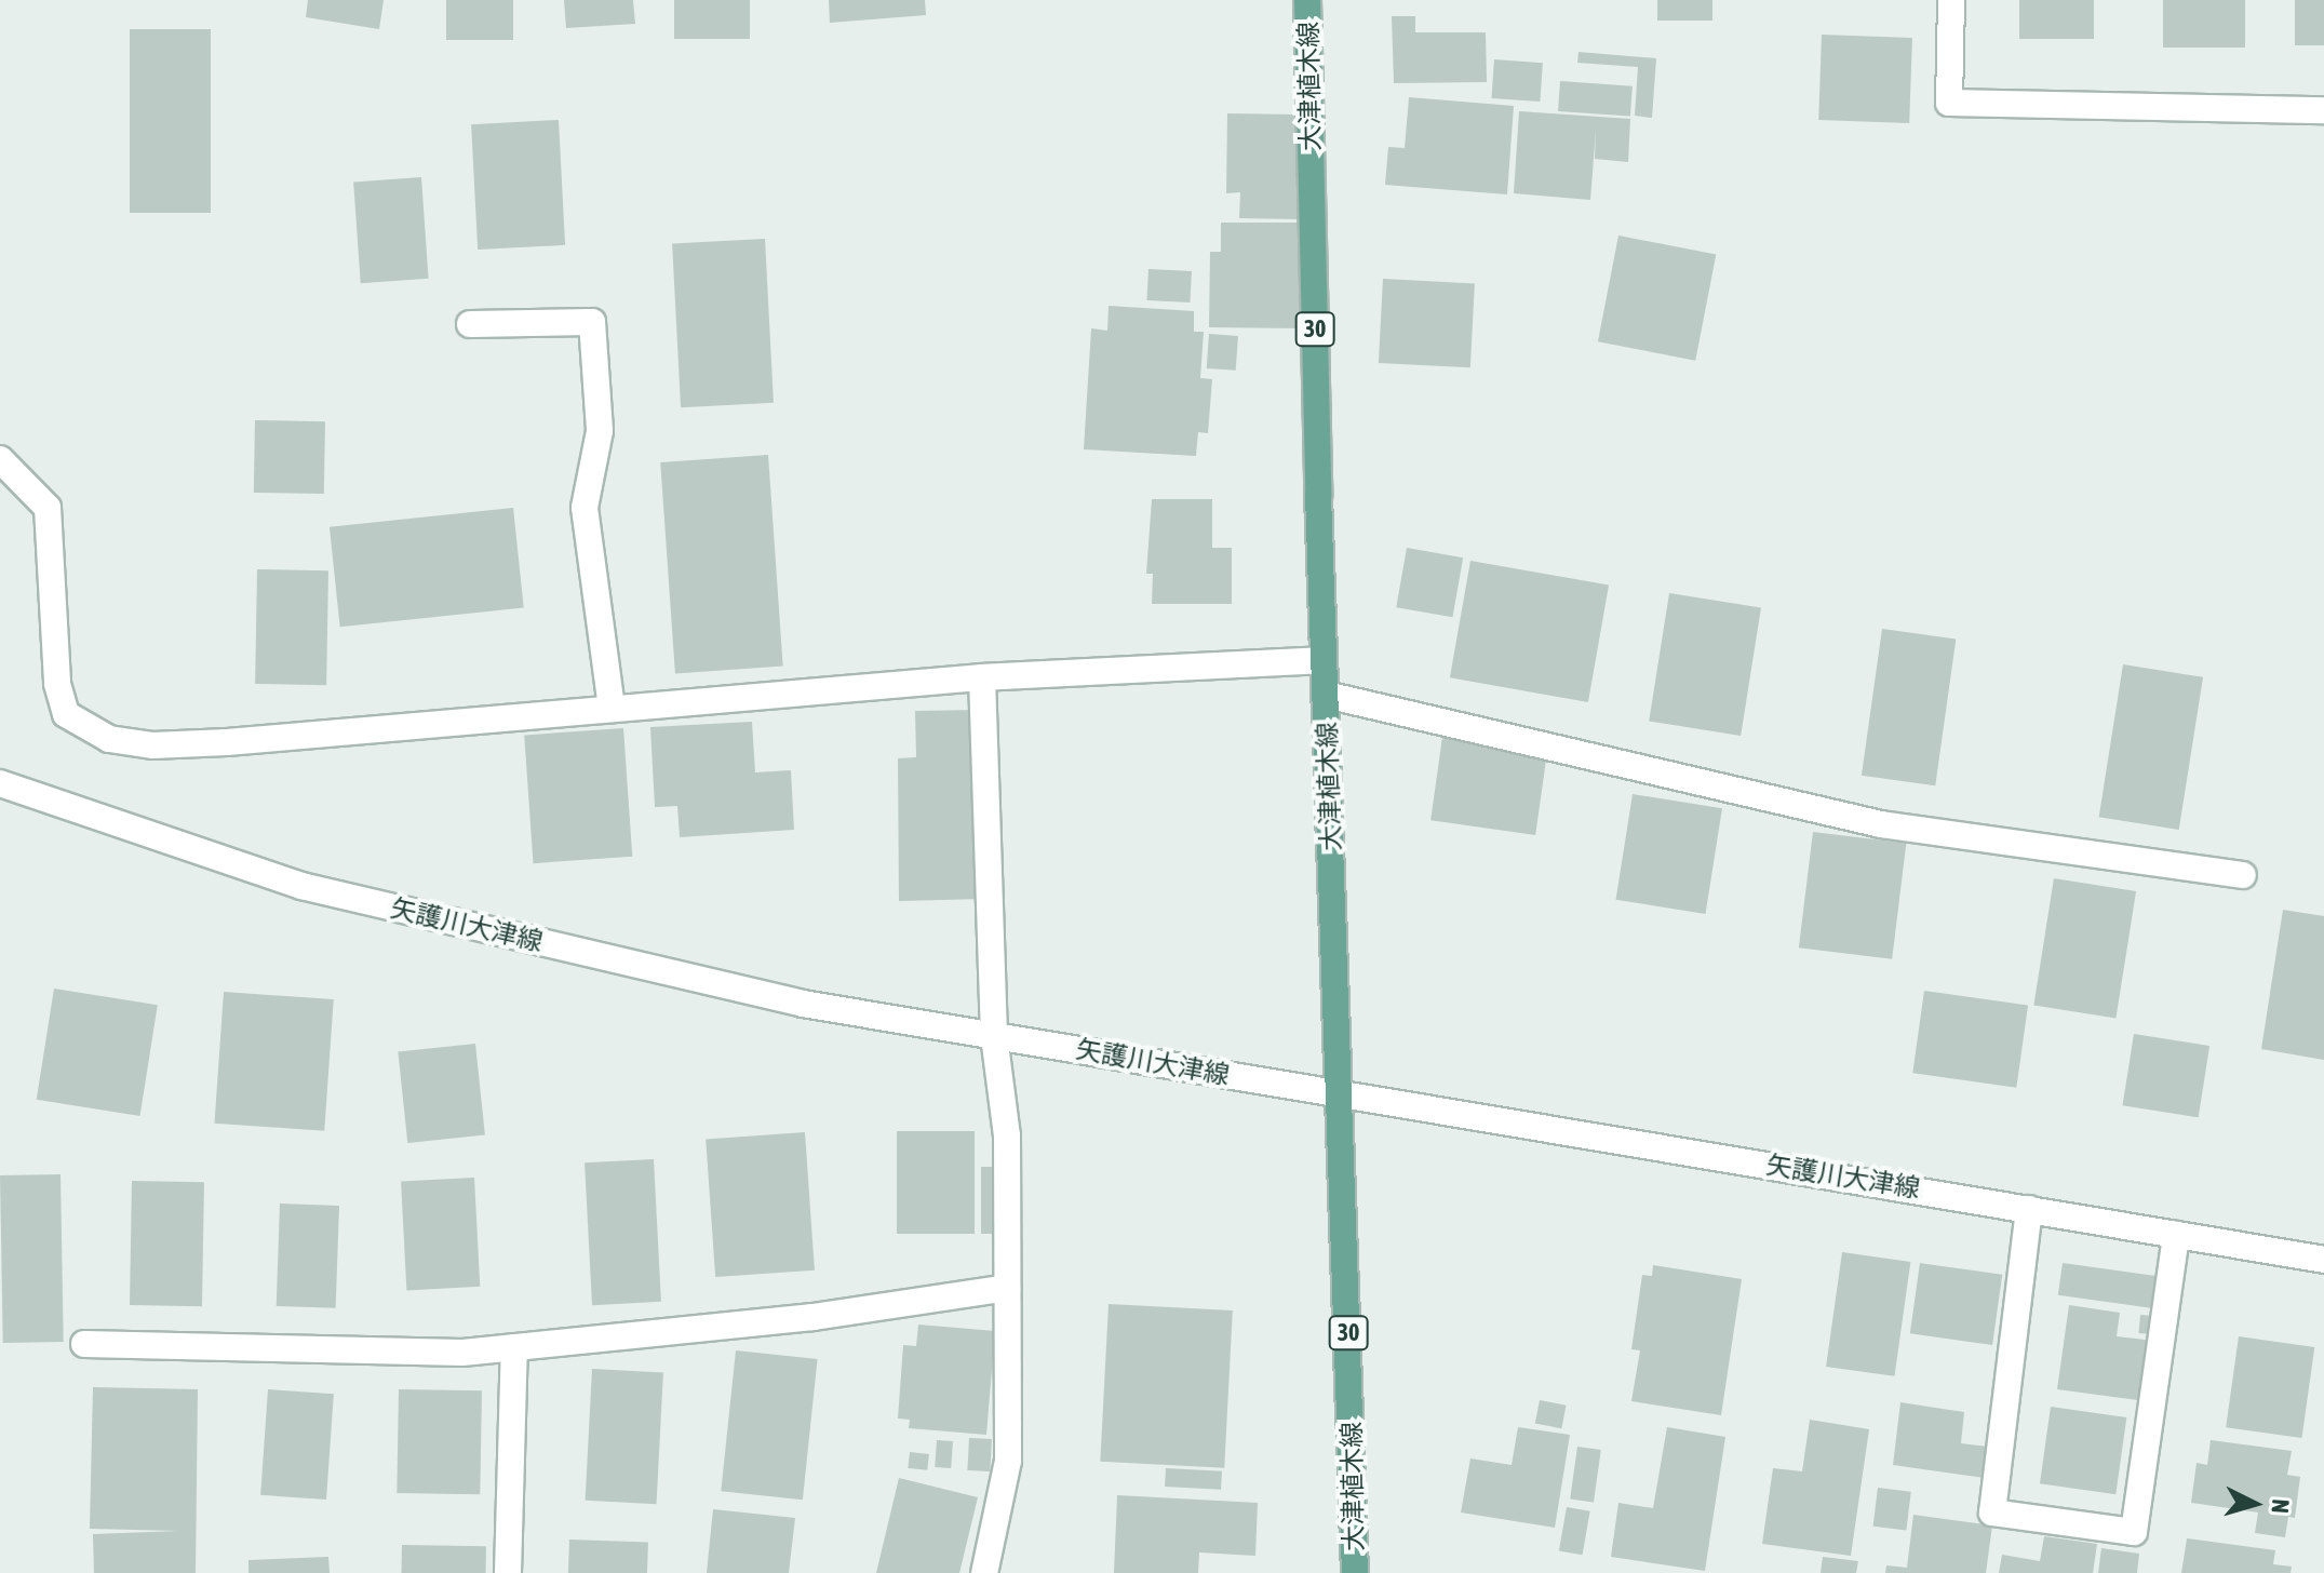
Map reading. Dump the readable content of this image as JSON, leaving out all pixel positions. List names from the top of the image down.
{
  "streets": {
    "main road": ["大津植木線", "30"],
    "street": ["矢護川大津線"]
  },
  "crossings": [
    ["大津植木線", "矢護川大津線"]
  ],
  "north": "right"
}
